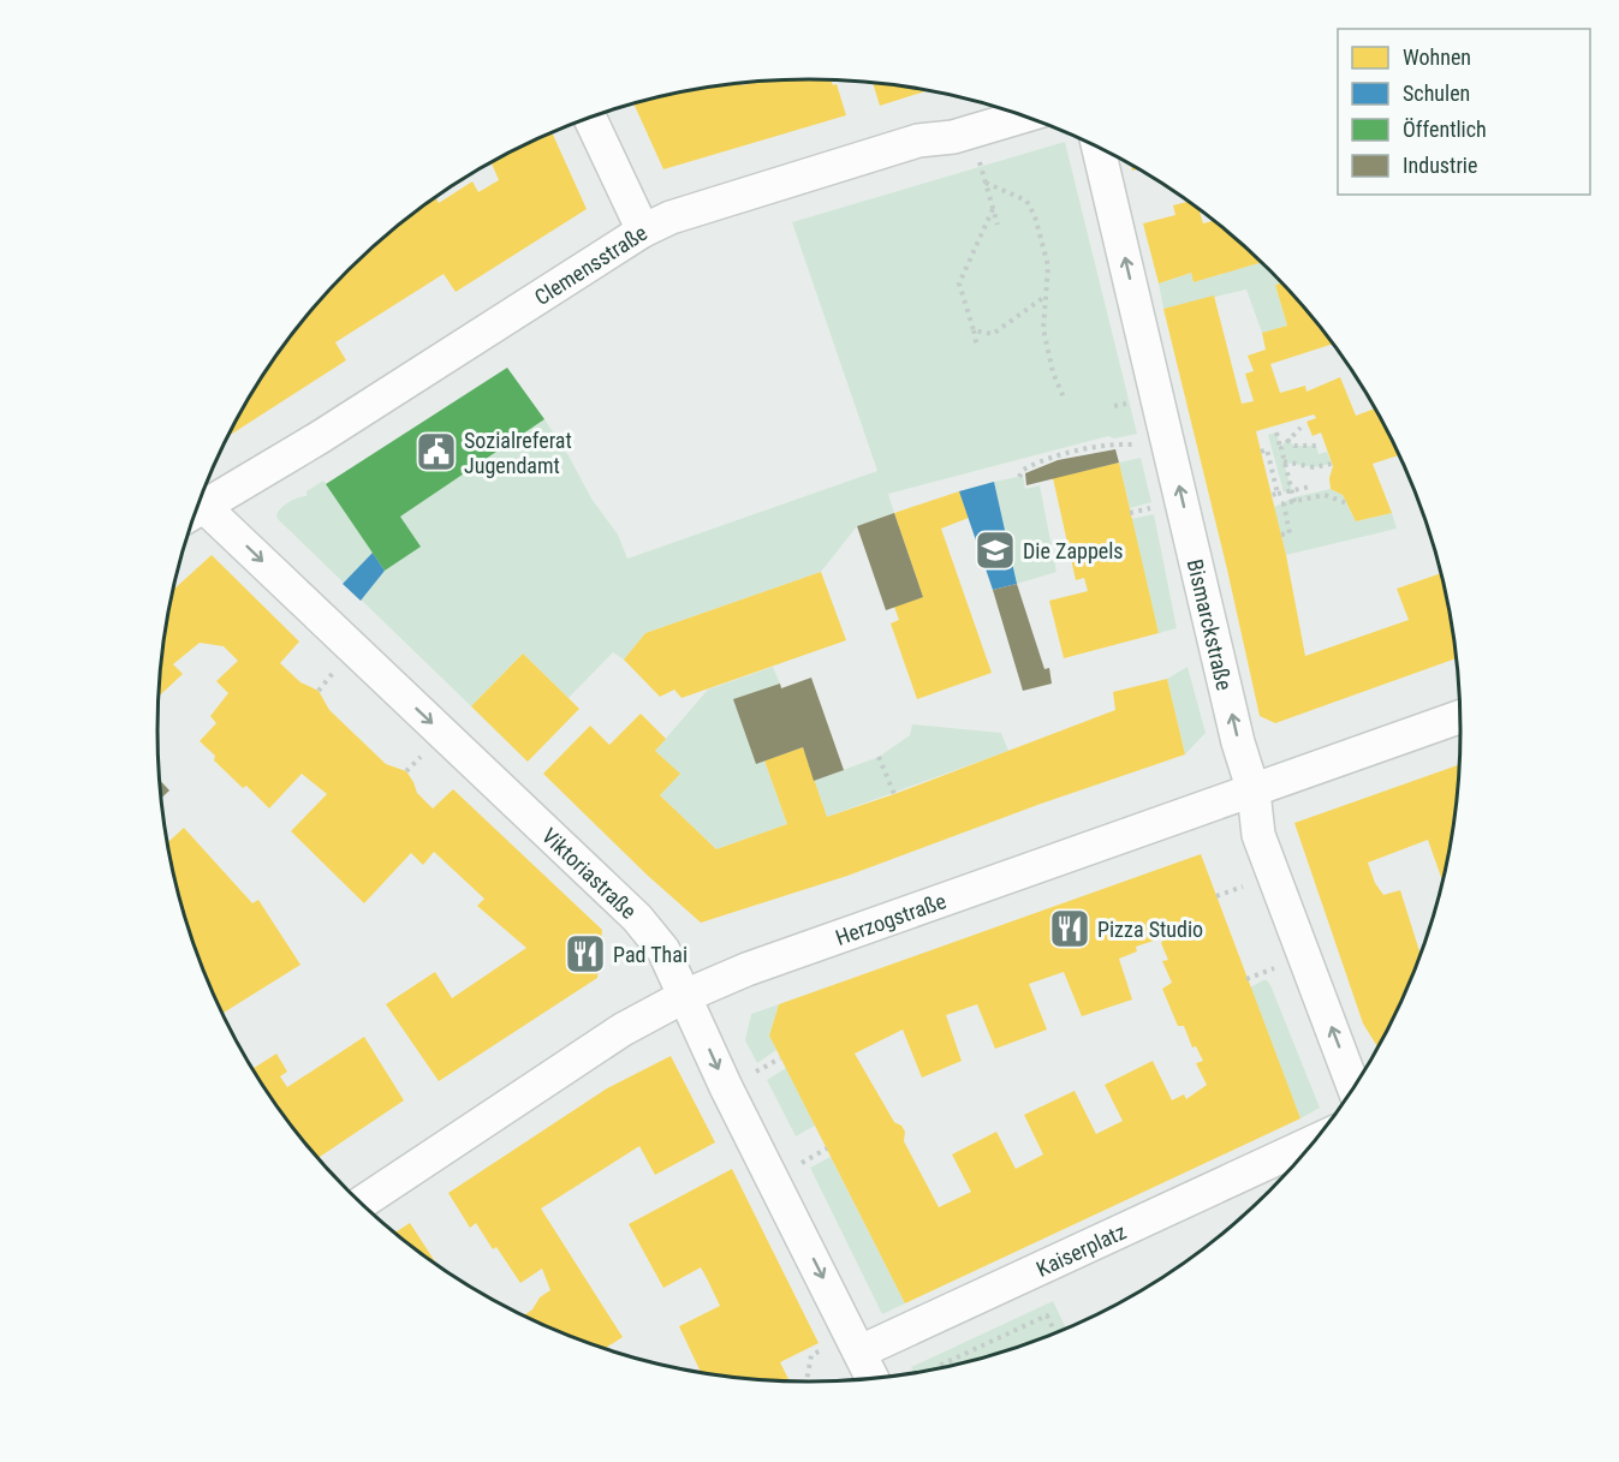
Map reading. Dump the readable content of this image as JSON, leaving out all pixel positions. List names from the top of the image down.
{
  "streets": {
    "street": [
      "Clemensstraße",
      "Bismarckstraße",
      "Viktoriastraße",
      "Herzogstraße",
      "Kaiserplatz"
    ]
  },
  "crossings": [
    ["Bismarckstraße", "Herzogstraße"],
    ["Viktoriastraße", "Herzogstraße"],
    ["Viktoriastraße", "Kaiserplatz"]
  ],
  "one_way": ["Bismarckstraße", "Viktoriastraße"],
  "places": {
    "public building": ["Sozialreferat Jugendamt"],
    "school or university": ["Die Zappels"],
    "restaurant": ["Pizza Studio", "Pad Thai"]
  },
  "legend": [
    "Wohnen",
    "Schulen",
    "Öffentlich",
    "Industrie"
  ]
}
